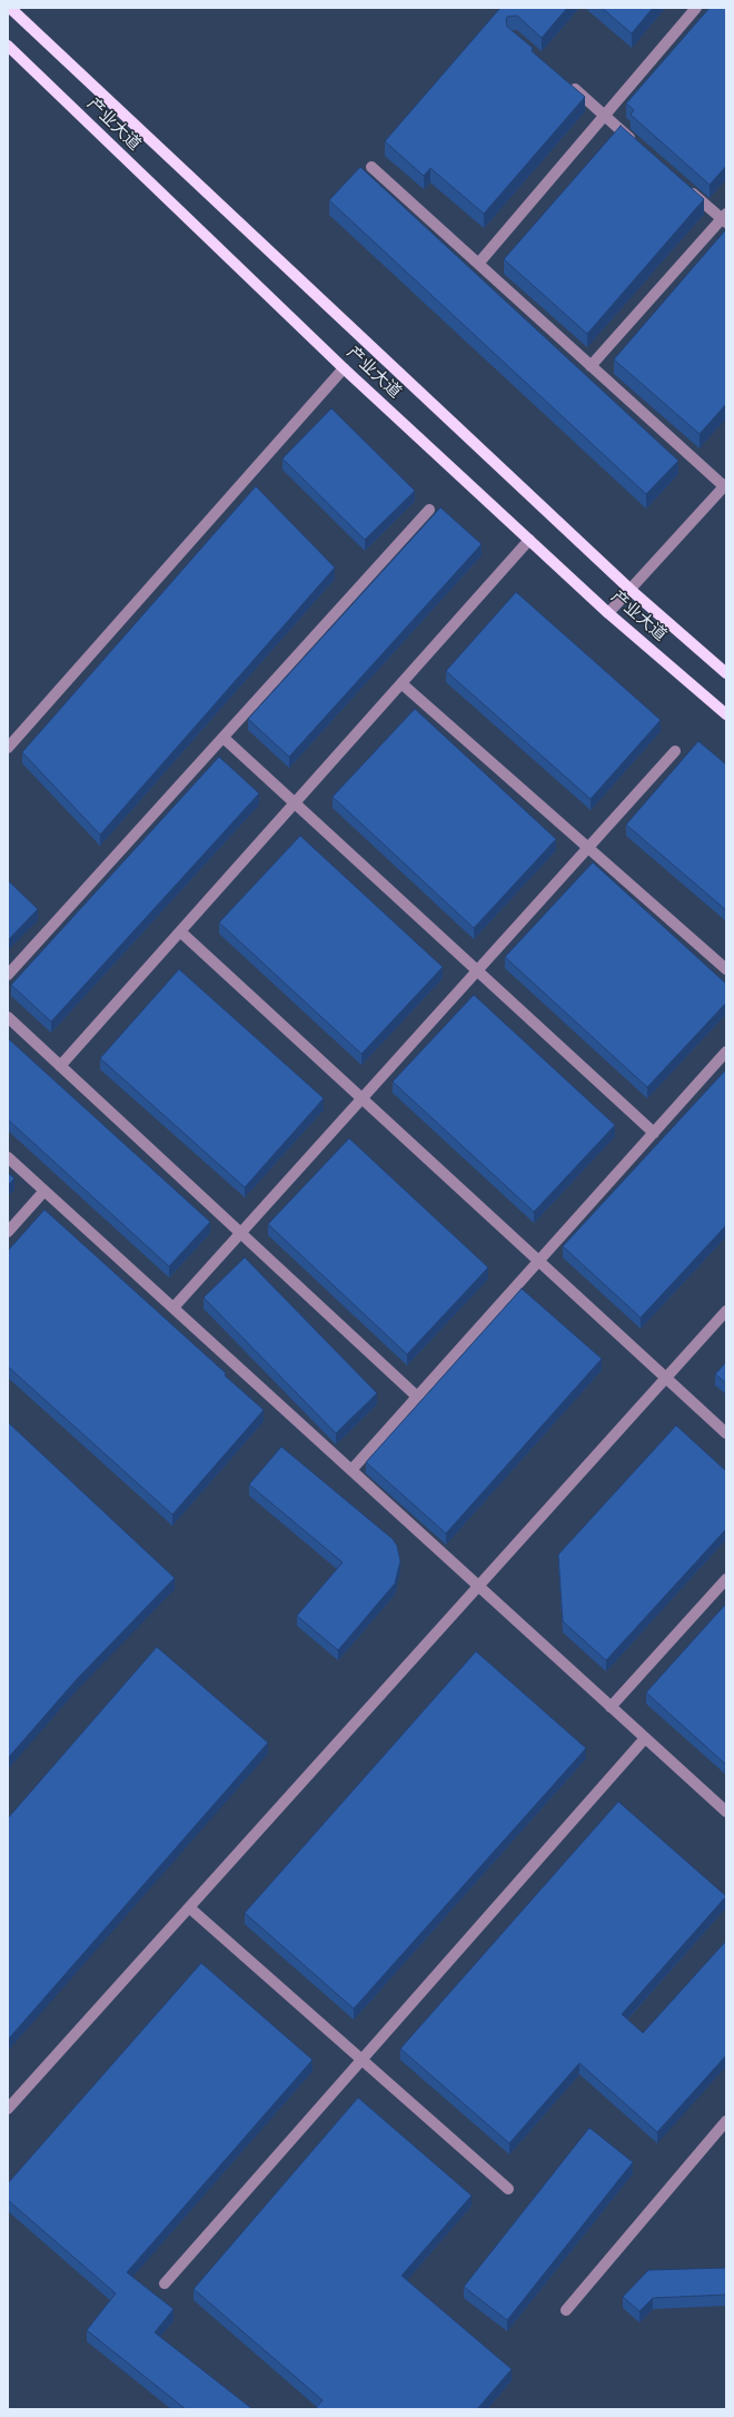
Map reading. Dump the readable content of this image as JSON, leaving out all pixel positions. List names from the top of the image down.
{
  "streets": {
    "main road": ["产业大道"]
  }
}
